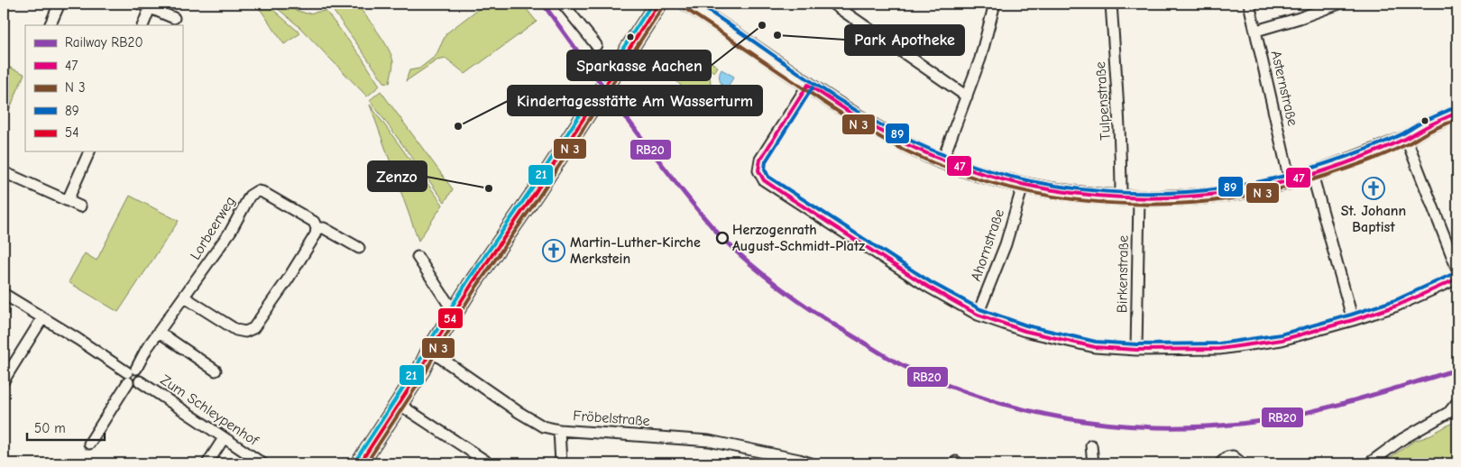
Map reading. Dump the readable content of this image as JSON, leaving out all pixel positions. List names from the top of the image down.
{
  "streets": {
    "street": [
      "Asternstraße",
      "Tulpenstraße",
      "Lorbeerweg",
      "Ahornstraße",
      "Birkenstraße",
      "Zum Schleypenhof",
      "Fröbelstraße"
    ]
  },
  "crossings": [
    ["Lorbeerweg", "Zum Schleypenhof"]
  ],
  "places": {
    "other": [
      "Sparkasse Aachen",
      "Park Apotheke",
      "Kindertagesstätte Am Wasserturm",
      "Zenzo",
      "Herzogenrath August-Schmidt-Platz"
    ],
    "church": ["St. Johann Baptist", "Martin-Luther-Kirche Merkstein"]
  },
  "lines": [
    "rail line RB20",
    "transit line 89",
    "transit line 54",
    "transit line 21",
    "transit line 47"
  ],
  "legend": [
    "Railway RB20",
    "47",
    "N 3",
    "89",
    "54"
  ],
  "scale_bar": "50 m"
}
